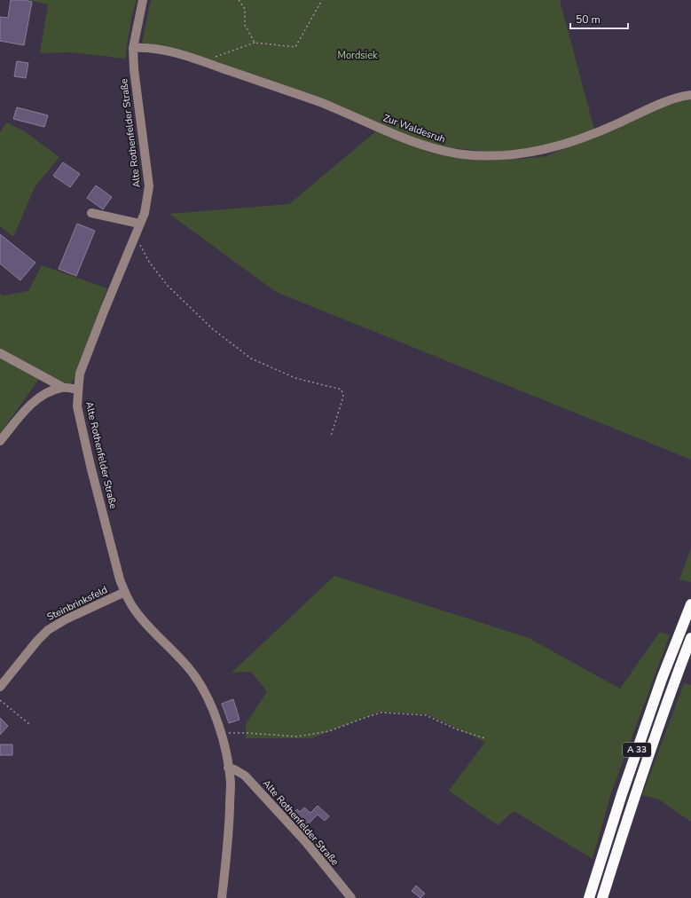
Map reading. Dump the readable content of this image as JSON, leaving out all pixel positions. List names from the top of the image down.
{
  "streets": {
    "highway": ["A 33"],
    "street": ["Zur Waldesruh", "Alte Rothenfelder Straße", "Steinbrinksfeld"]
  },
  "crossings": [
    ["Zur Waldesruh", "Alte Rothenfelder Straße"],
    ["Alte Rothenfelder Straße", "Steinbrinksfeld"]
  ],
  "parks": ["Mordsiek"],
  "scale_bar": "50 m"
}
